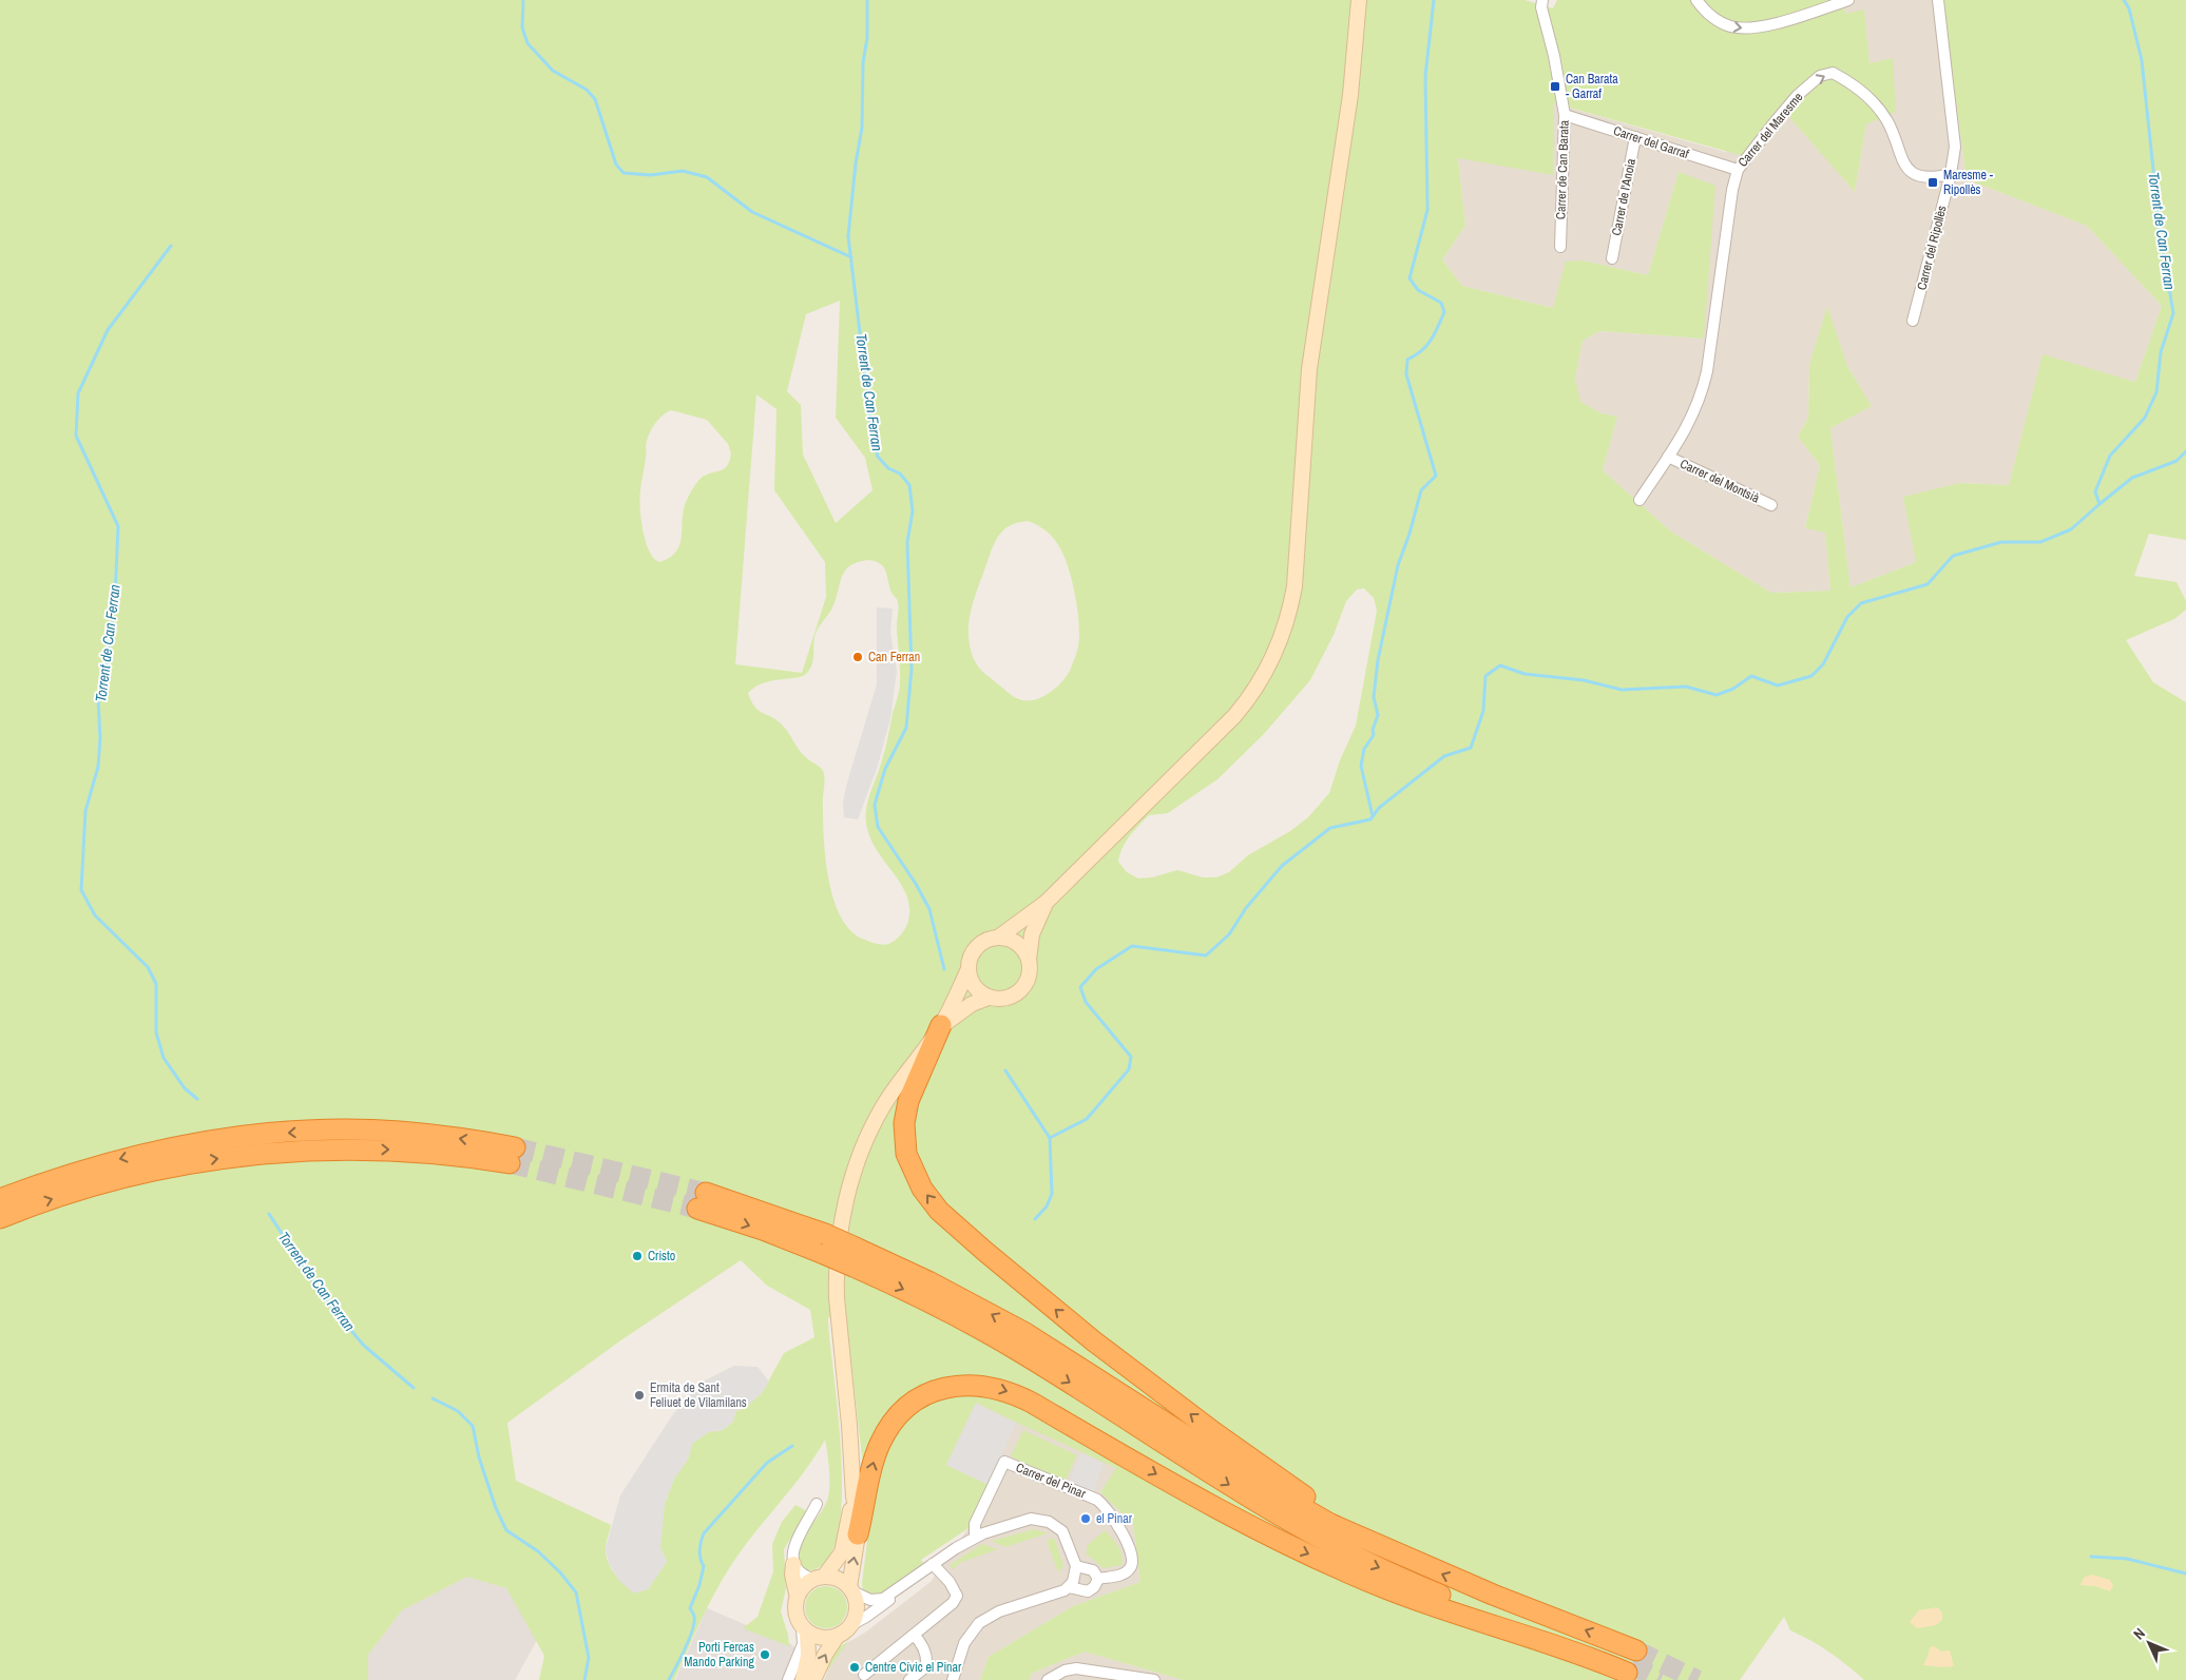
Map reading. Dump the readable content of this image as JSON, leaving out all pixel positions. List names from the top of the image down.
{
  "streets": {
    "street": [
      "Carrer del Maresme",
      "Carrer del Garraf",
      "Carrer de Can Barata",
      "Carrer de l'Anoia",
      "Carrer del Ripollès",
      "Carrer del Montsià",
      "Carrer del Pinar"
    ]
  },
  "crossings": [
    ["Carrer del Maresme", "Carrer del Garraf"],
    ["Carrer del Maresme", "Carrer del Ripollès"],
    ["Carrer del Maresme", "Carrer del Montsià"],
    ["Carrer del Garraf", "Carrer de Can Barata"],
    ["Carrer del Garraf", "Carrer de l'Anoia"]
  ],
  "water": ["Torrent de Can Ferran"],
  "places": {
    "transit": ["Can Barata - Garraf", "Maresme - Ripollès"],
    "other": [
      "Can Ferran",
      "Cristo",
      "Ermita de Sant Feliuet de Vilamilans",
      "el Pinar",
      "Porti Fercas Mando Parking",
      "Centre Cívic el Pinar"
    ]
  },
  "north": "top left"
}
